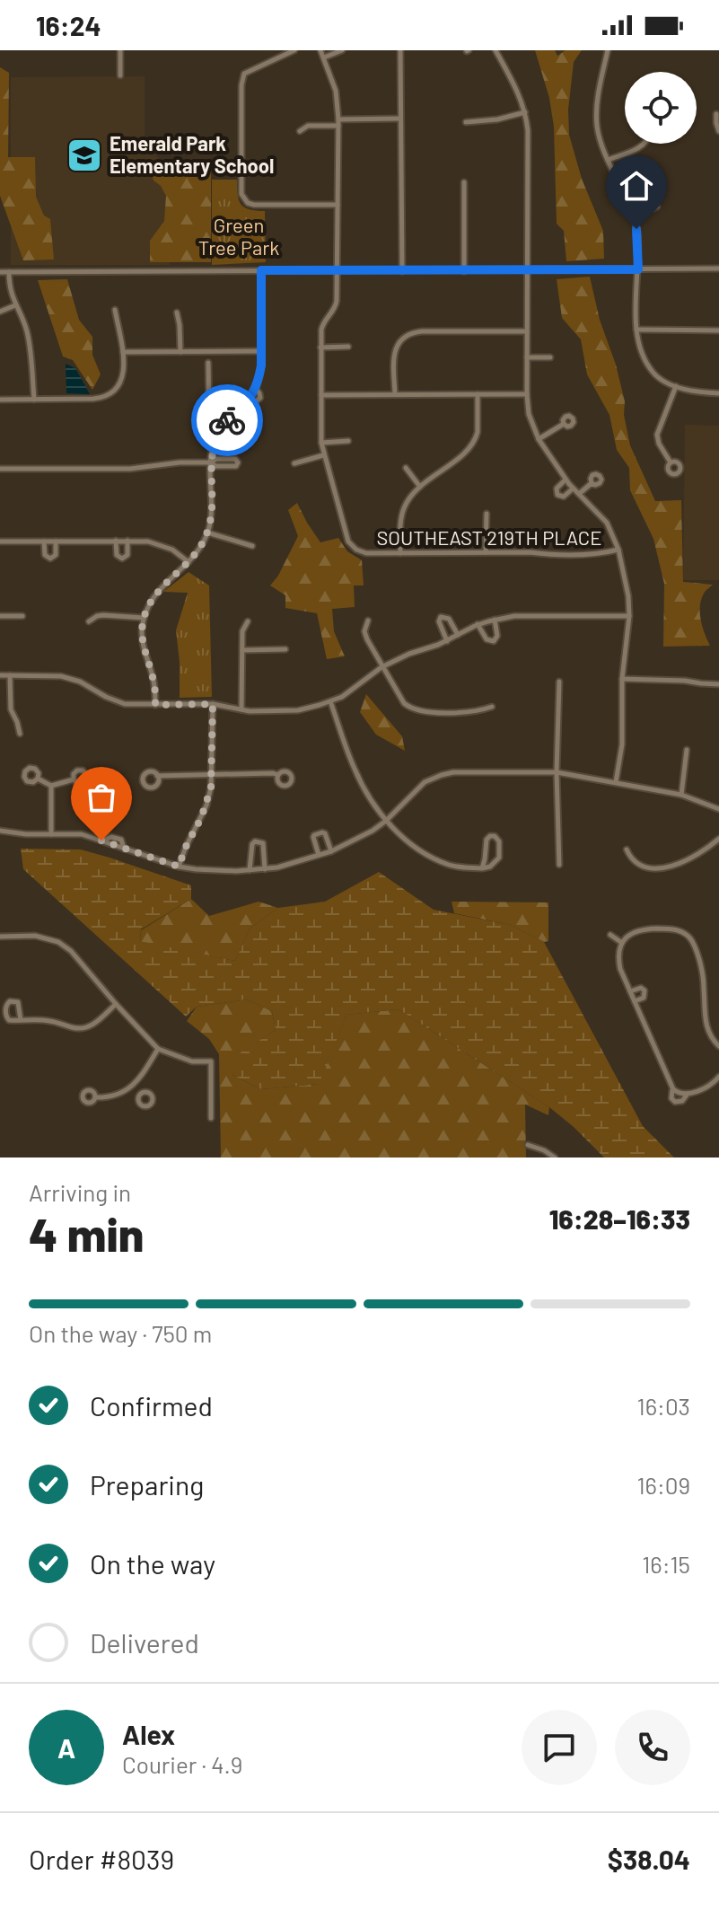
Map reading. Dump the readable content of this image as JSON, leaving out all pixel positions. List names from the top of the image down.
{
  "streets": {
    "street": ["SOUTHEAST 219TH PLACE"]
  },
  "parks": ["Green Tree Park"],
  "places": {
    "school or university": ["Emerald Park Elementary School"]
  },
  "page": {
    "status": "16:24",
    "heading": ["4 min", "Arriving in", "16:28–16:33"],
    "panel": [
      "Alex",
      "Courier · 4.9",
      "Order #8039",
      "$38.04"
    ],
    "bar": "On the way · 750 m",
    "list": [
      ["Confirmed", "16:03"],
      ["Preparing", "16:09"],
      ["On the way", "16:15"],
      "Delivered"
    ],
    "round": "A"
  }
}
